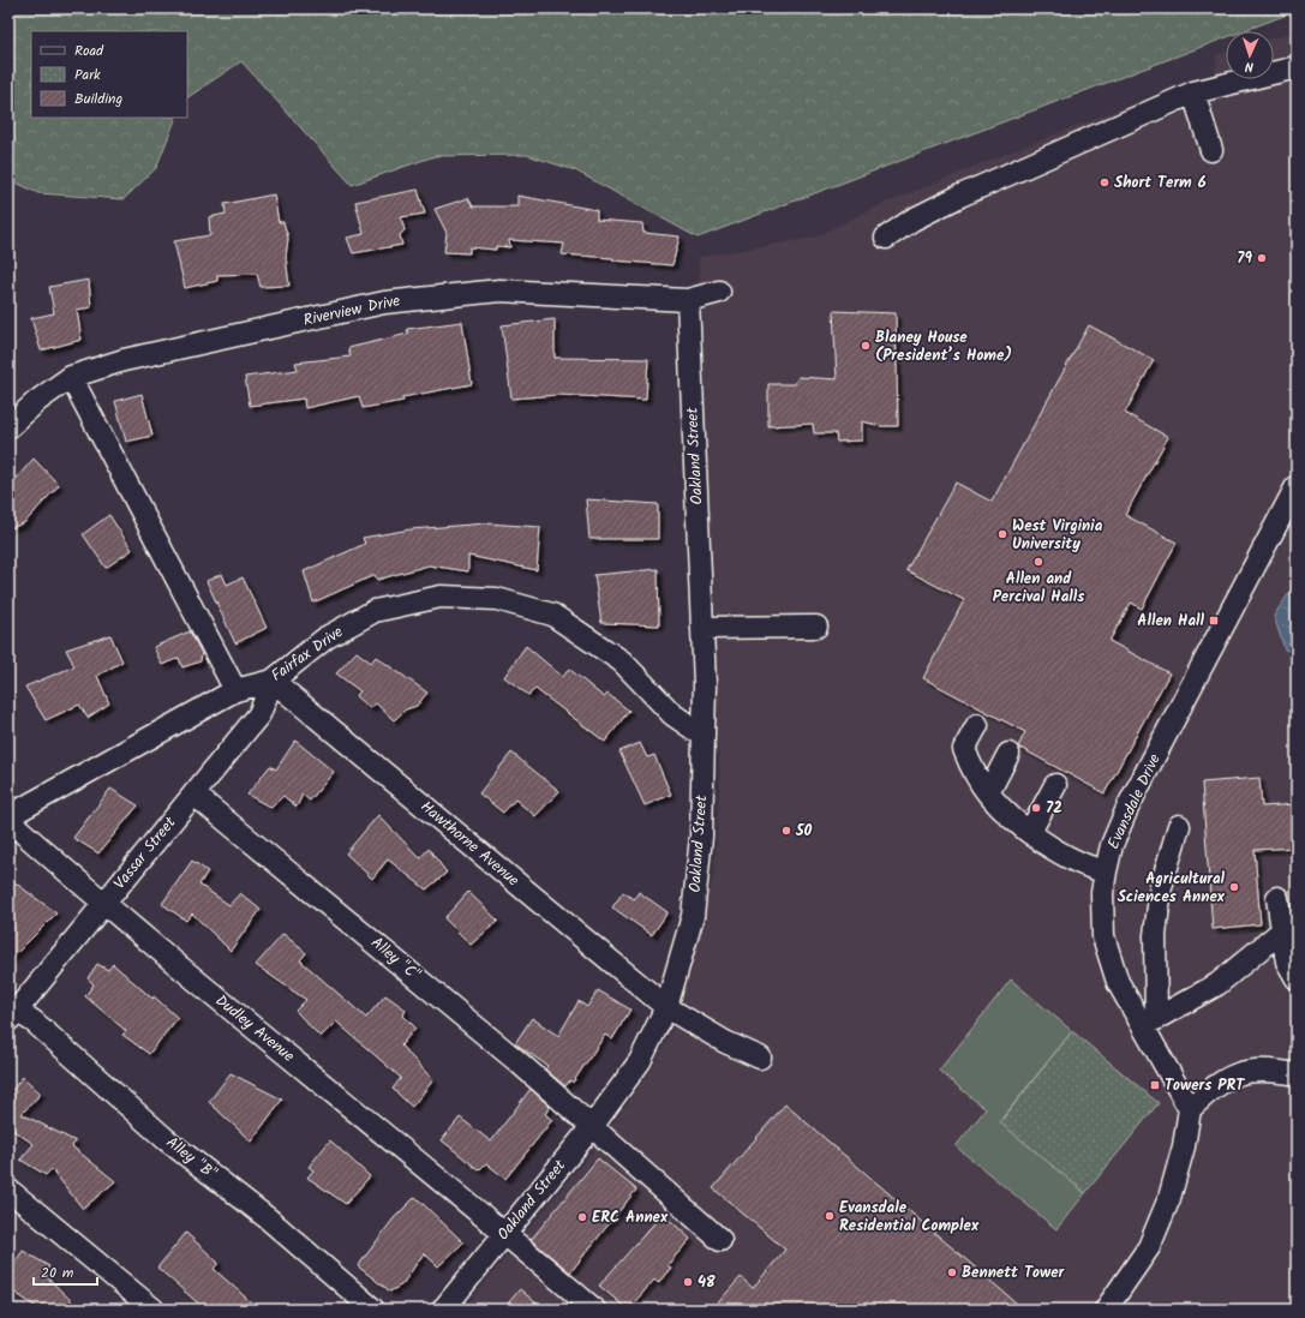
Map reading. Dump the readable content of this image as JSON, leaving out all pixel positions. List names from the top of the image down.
{
  "streets": {
    "street": [
      "Riverview Drive",
      "Oakland Street",
      "Fairfax Drive",
      "Evansdale Drive",
      "Hawthorne Avenue",
      "Vassar Street",
      "Alley \"C\"",
      "Dudley Avenue",
      "Alley \"B\""
    ]
  },
  "crossings": [
    ["Riverview Drive", "Oakland Street"],
    ["Oakland Street", "Fairfax Drive"],
    ["Oakland Street", "Hawthorne Avenue"],
    ["Oakland Street", "Alley \"C\""],
    ["Oakland Street", "Dudley Avenue"],
    ["Fairfax Drive", "Hawthorne Avenue"],
    ["Fairfax Drive", "Vassar Street"],
    ["Hawthorne Avenue", "Vassar Street"],
    ["Vassar Street", "Alley \"C\""],
    ["Vassar Street", "Dudley Avenue"],
    ["Vassar Street", "Alley \"B\""]
  ],
  "places": {
    "other": [
      "Short Term 6",
      "79",
      "Blaney House (President’s Home)",
      "West Virginia University",
      "Allen and Percival Halls",
      "72",
      "50",
      "Agricultural Sciences Annex",
      "Evansdale Residential Complex",
      "ERC Annex",
      "Bennett Tower",
      "48"
    ],
    "transit": ["Allen Hall", "Towers PRT"]
  },
  "legend": ["Road", "Park", "Building"],
  "scale_bar": "20 m",
  "north": "bottom"
}
